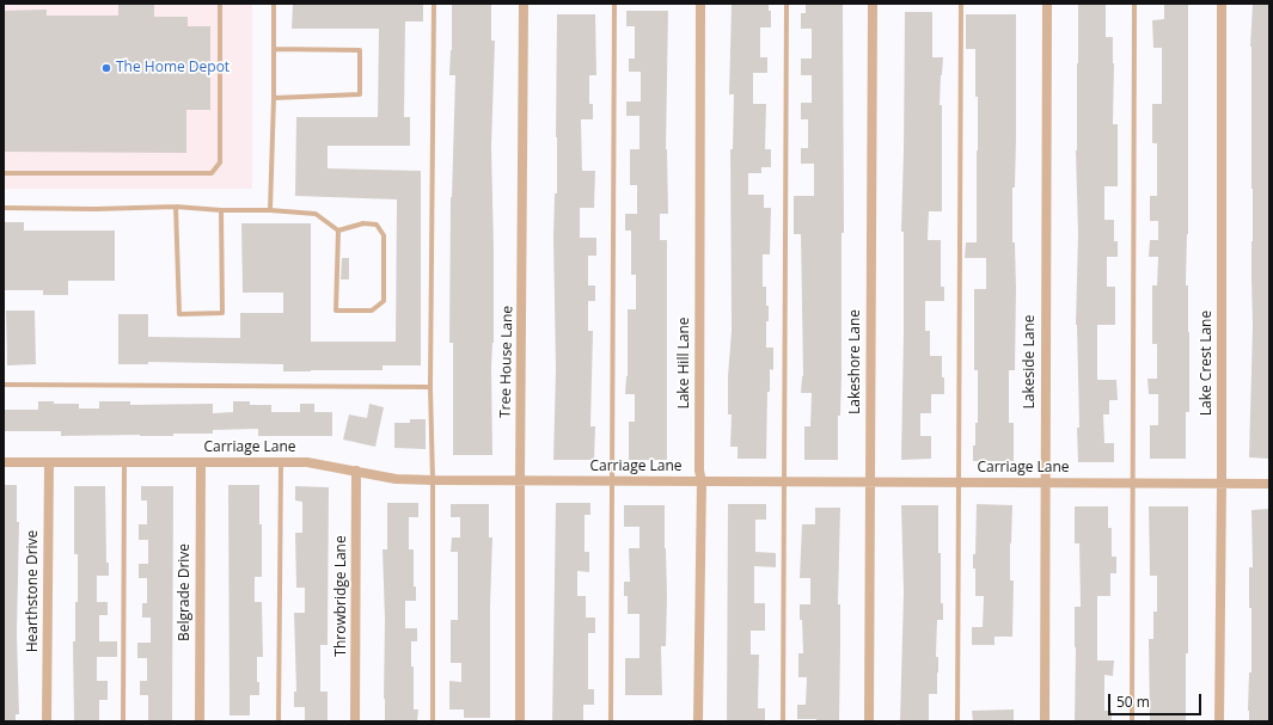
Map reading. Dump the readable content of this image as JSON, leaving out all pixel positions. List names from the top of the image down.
{
  "streets": {
    "street": [
      "Tree House Lane",
      "Lakeshore Lane",
      "Lakeside Lane",
      "Lake Hill Lane",
      "Lake Crest Lane",
      "Carriage Lane",
      "Hearthstone Drive",
      "Belgrade Drive",
      "Throwbridge Lane"
    ]
  },
  "crossings": [
    ["Tree House Lane", "Carriage Lane"],
    ["Lakeshore Lane", "Carriage Lane"],
    ["Lakeside Lane", "Carriage Lane"],
    ["Lake Hill Lane", "Carriage Lane"],
    ["Lake Crest Lane", "Carriage Lane"],
    ["Carriage Lane", "Hearthstone Drive"],
    ["Carriage Lane", "Belgrade Drive"],
    ["Carriage Lane", "Throwbridge Lane"]
  ],
  "places": ["The Home Depot"],
  "scale_bar": "50 m"
}
